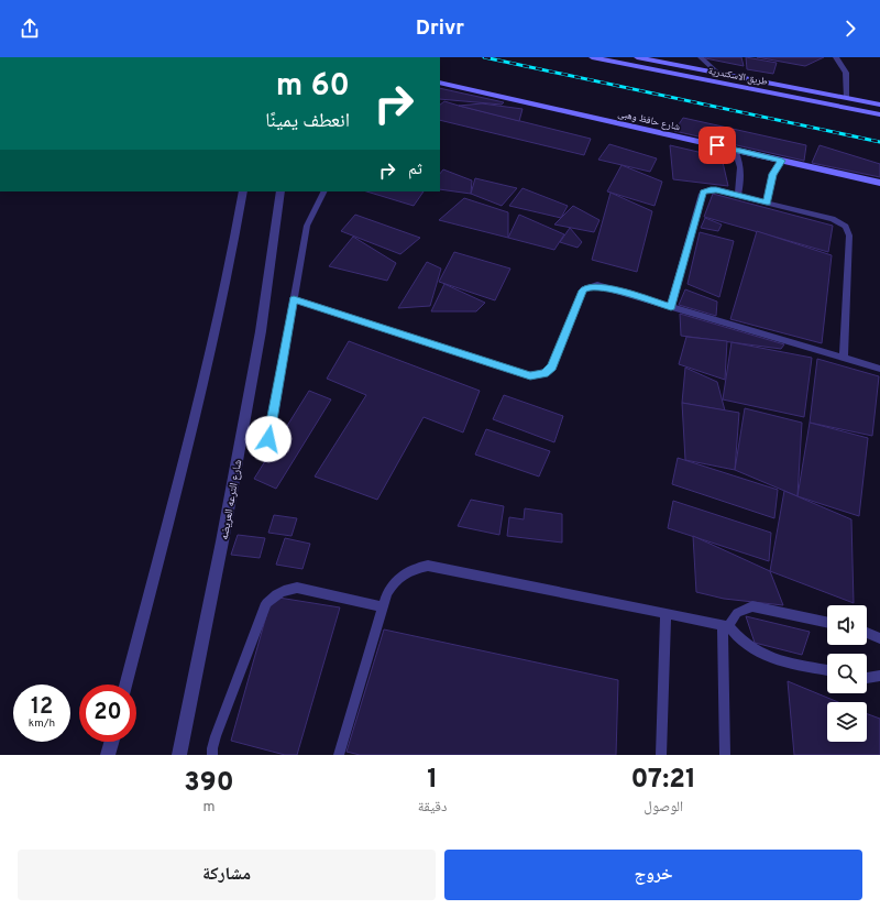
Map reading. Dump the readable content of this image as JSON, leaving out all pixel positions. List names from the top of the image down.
{
  "streets": {
    "main road": ["طريق الاسكندرية", "شارع حافظ وهبى"],
    "street": ["شارع الترعه العريضه"]
  },
  "page": {
    "header": "Drivr",
    "turn": ["60 m", "انعطف يمينًا"],
    "then": "ثم",
    "speed": "12 km/h",
    "limit": "20",
    "eta": [
      "07:21",
      "الوصول",
      "1",
      "دقيقة",
      "390",
      "m"
    ],
    "buttons": ["خروج", "مشاركة"]
  }
}
